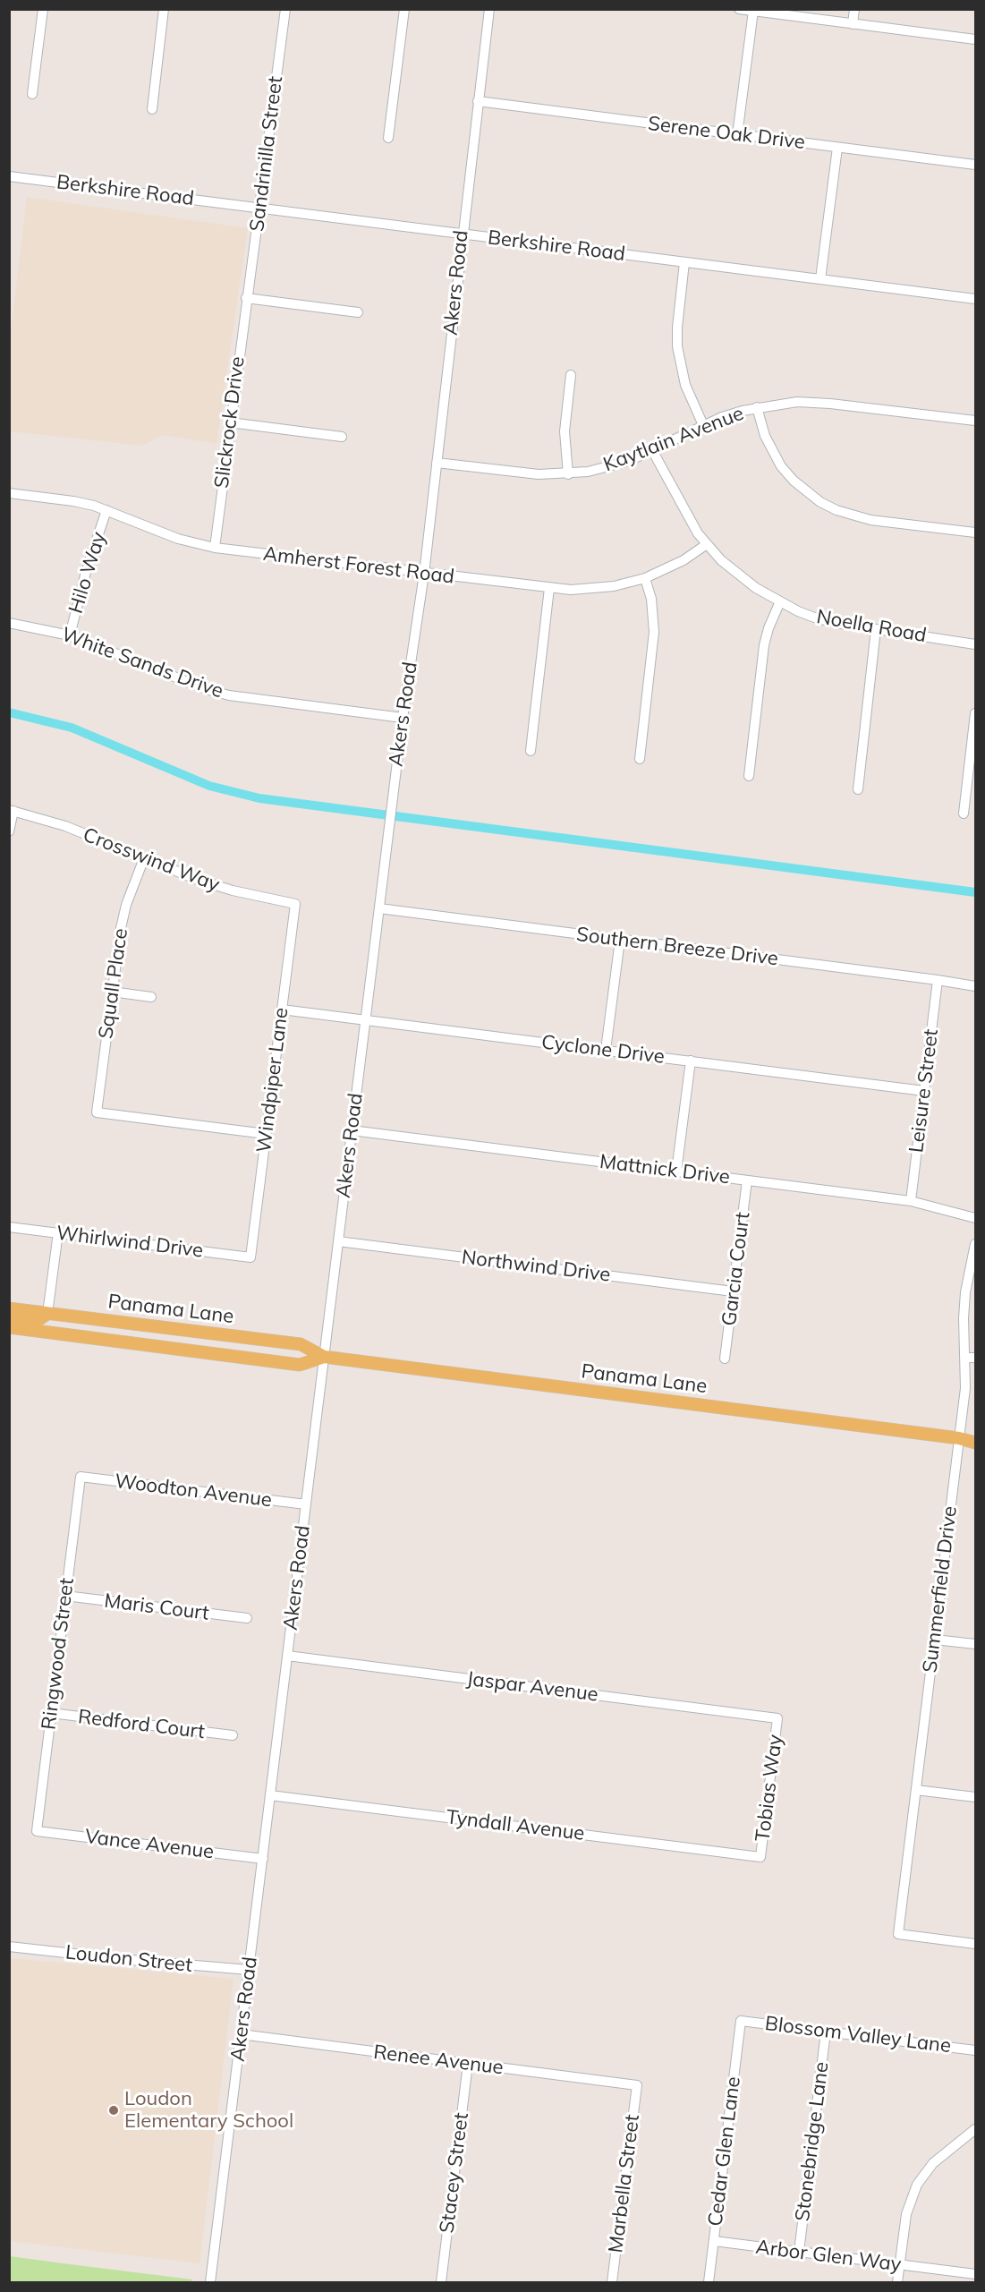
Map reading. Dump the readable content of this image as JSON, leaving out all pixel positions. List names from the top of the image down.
{
  "streets": {
    "main road": ["Panama Lane"],
    "street": [
      "Serene Oak Drive",
      "Sandrinilla Street",
      "Berkshire Road",
      "Akers Road",
      "Slickrock Drive",
      "Kaytlain Avenue",
      "Amherst Forest Road",
      "Hilo Way",
      "Noella Road",
      "White Sands Drive",
      "Crosswind Way",
      "Southern Breeze Drive",
      "Squall Place",
      "Cyclone Drive",
      "Windpiper Lane",
      "Leisure Street",
      "Mattnick Drive",
      "Whirlwind Drive",
      "Northwind Drive",
      "Garcia Court",
      "Woodton Avenue",
      "Summerfield Drive",
      "Maris Court",
      "Ringwood Street",
      "Jaspar Avenue",
      "Redford Court",
      "Tobias Way",
      "Tyndall Avenue",
      "Vance Avenue",
      "Loudon Street",
      "Blossom Valley Lane",
      "Renee Avenue",
      "Stonebridge Lane",
      "Cedar Glen Lane",
      "Stacey Street",
      "Marbella Street",
      "Arbor Glen Way"
    ]
  },
  "crossings": [
    ["Serene Oak Drive", "Akers Road"],
    ["Sandrinilla Street", "Berkshire Road"],
    ["Sandrinilla Street", "Slickrock Drive"],
    ["Berkshire Road", "Akers Road"],
    ["Akers Road", "Kaytlain Avenue"],
    ["Akers Road", "Amherst Forest Road"],
    ["Akers Road", "White Sands Drive"],
    ["Akers Road", "Southern Breeze Drive"],
    ["Akers Road", "Cyclone Drive"],
    ["Akers Road", "Mattnick Drive"],
    ["Akers Road", "Northwind Drive"],
    ["Akers Road", "Panama Lane"],
    ["Akers Road", "Woodton Avenue"],
    ["Akers Road", "Jaspar Avenue"],
    ["Akers Road", "Tyndall Avenue"],
    ["Akers Road", "Vance Avenue"],
    ["Akers Road", "Loudon Street"],
    ["Akers Road", "Renee Avenue"],
    ["Slickrock Drive", "Amherst Forest Road"],
    ["Kaytlain Avenue", "Noella Road"],
    ["Amherst Forest Road", "Hilo Way"],
    ["Amherst Forest Road", "Noella Road"],
    ["Hilo Way", "White Sands Drive"],
    ["Crosswind Way", "Squall Place"],
    ["Crosswind Way", "Windpiper Lane"],
    ["Southern Breeze Drive", "Leisure Street"],
    ["Squall Place", "Windpiper Lane"],
    ["Cyclone Drive", "Windpiper Lane"],
    ["Cyclone Drive", "Leisure Street"],
    ["Windpiper Lane", "Whirlwind Drive"],
    ["Leisure Street", "Mattnick Drive"],
    ["Mattnick Drive", "Garcia Court"],
    ["Northwind Drive", "Garcia Court"],
    ["Panama Lane", "Summerfield Drive"],
    ["Woodton Avenue", "Ringwood Street"],
    ["Maris Court", "Ringwood Street"],
    ["Ringwood Street", "Redford Court"],
    ["Ringwood Street", "Vance Avenue"],
    ["Jaspar Avenue", "Tobias Way"],
    ["Tobias Way", "Tyndall Avenue"],
    ["Blossom Valley Lane", "Stonebridge Lane"],
    ["Blossom Valley Lane", "Cedar Glen Lane"],
    ["Renee Avenue", "Stacey Street"],
    ["Renee Avenue", "Marbella Street"],
    ["Stonebridge Lane", "Arbor Glen Way"],
    ["Cedar Glen Lane", "Arbor Glen Way"]
  ],
  "places": ["Loudon Elementary School"]
}
